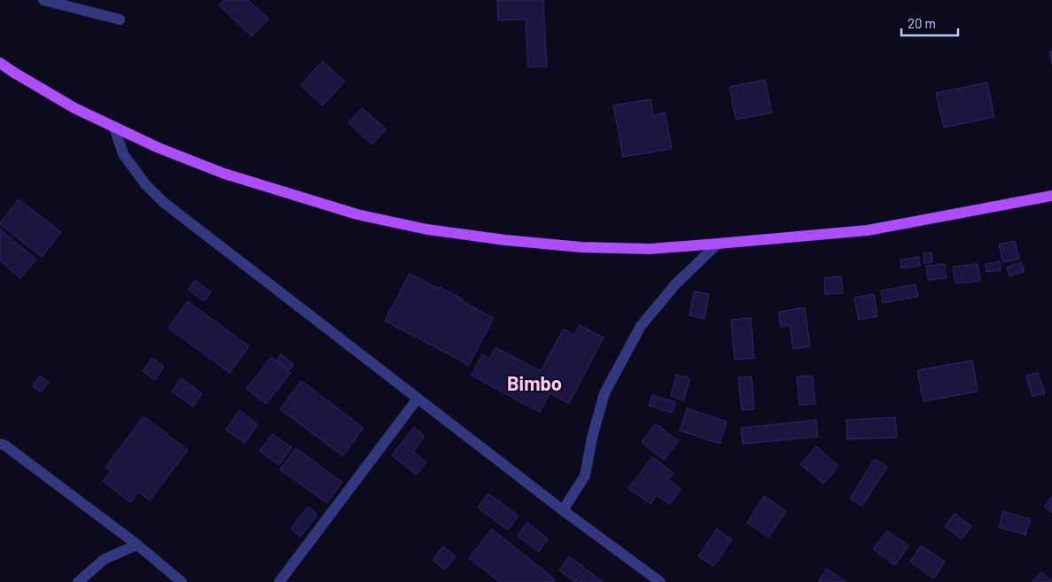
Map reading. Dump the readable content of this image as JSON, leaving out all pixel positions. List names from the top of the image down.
{
  "districts": ["Bimbo"],
  "scale_bar": "20 m"
}
